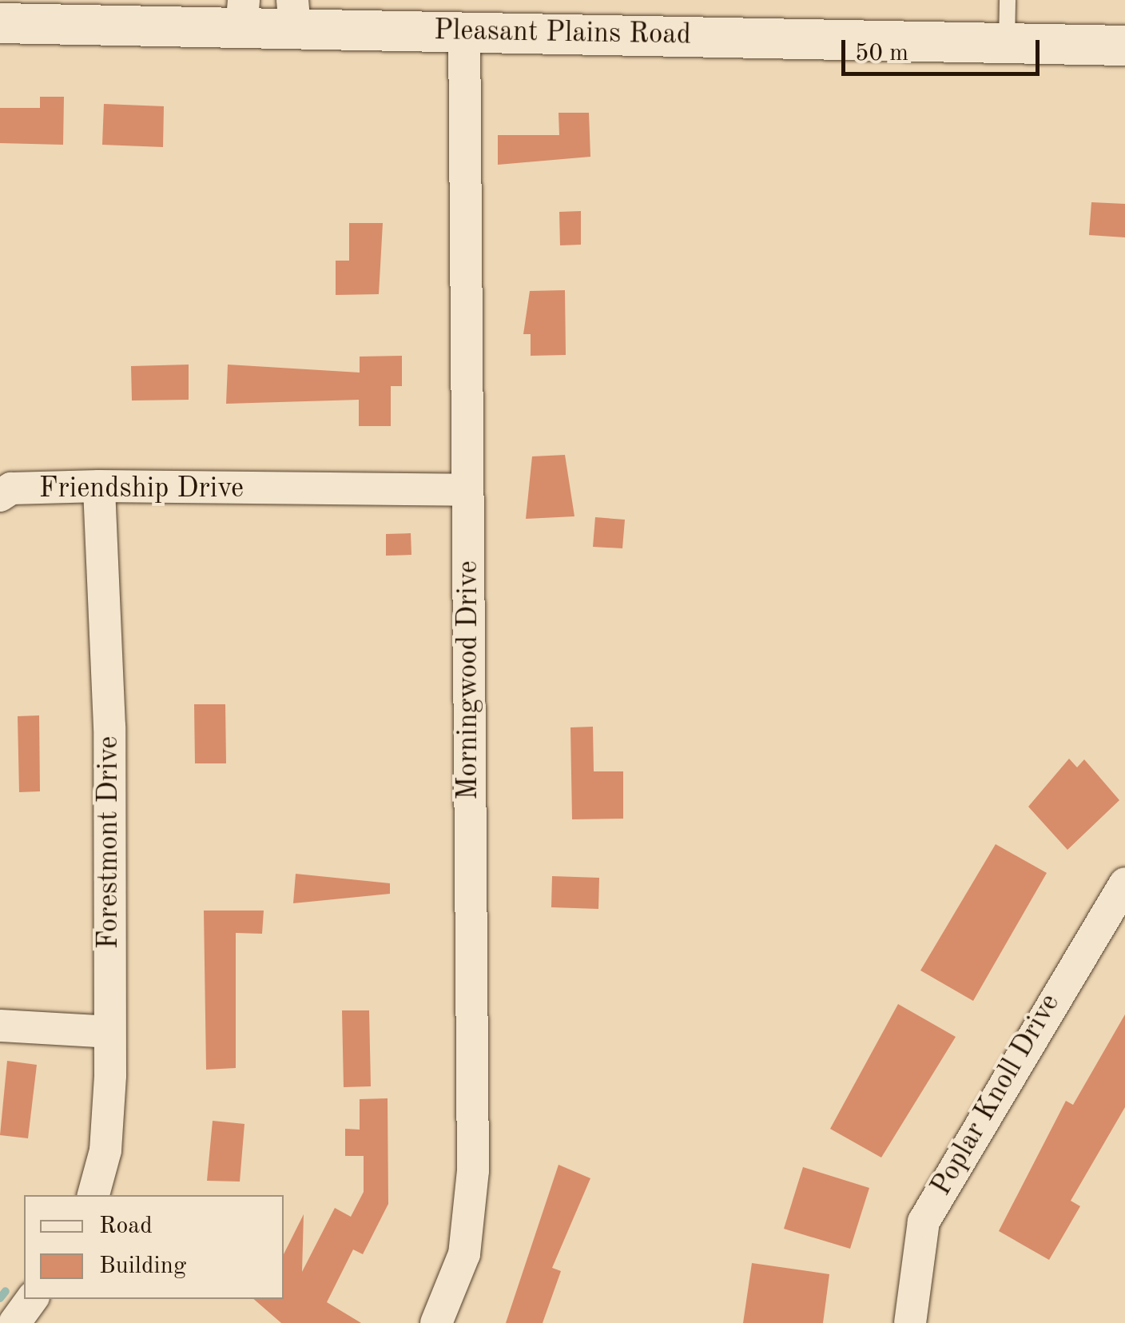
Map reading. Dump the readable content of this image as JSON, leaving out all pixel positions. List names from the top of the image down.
{
  "streets": {
    "street": [
      "Pleasant Plains Road",
      "Friendship Drive",
      "Morningwood Drive",
      "Forestmont Drive",
      "Poplar Knoll Drive"
    ]
  },
  "crossings": [
    ["Pleasant Plains Road", "Morningwood Drive"],
    ["Friendship Drive", "Morningwood Drive"],
    ["Friendship Drive", "Forestmont Drive"]
  ],
  "legend": ["Road", "Building"],
  "scale_bar": "50 m"
}
